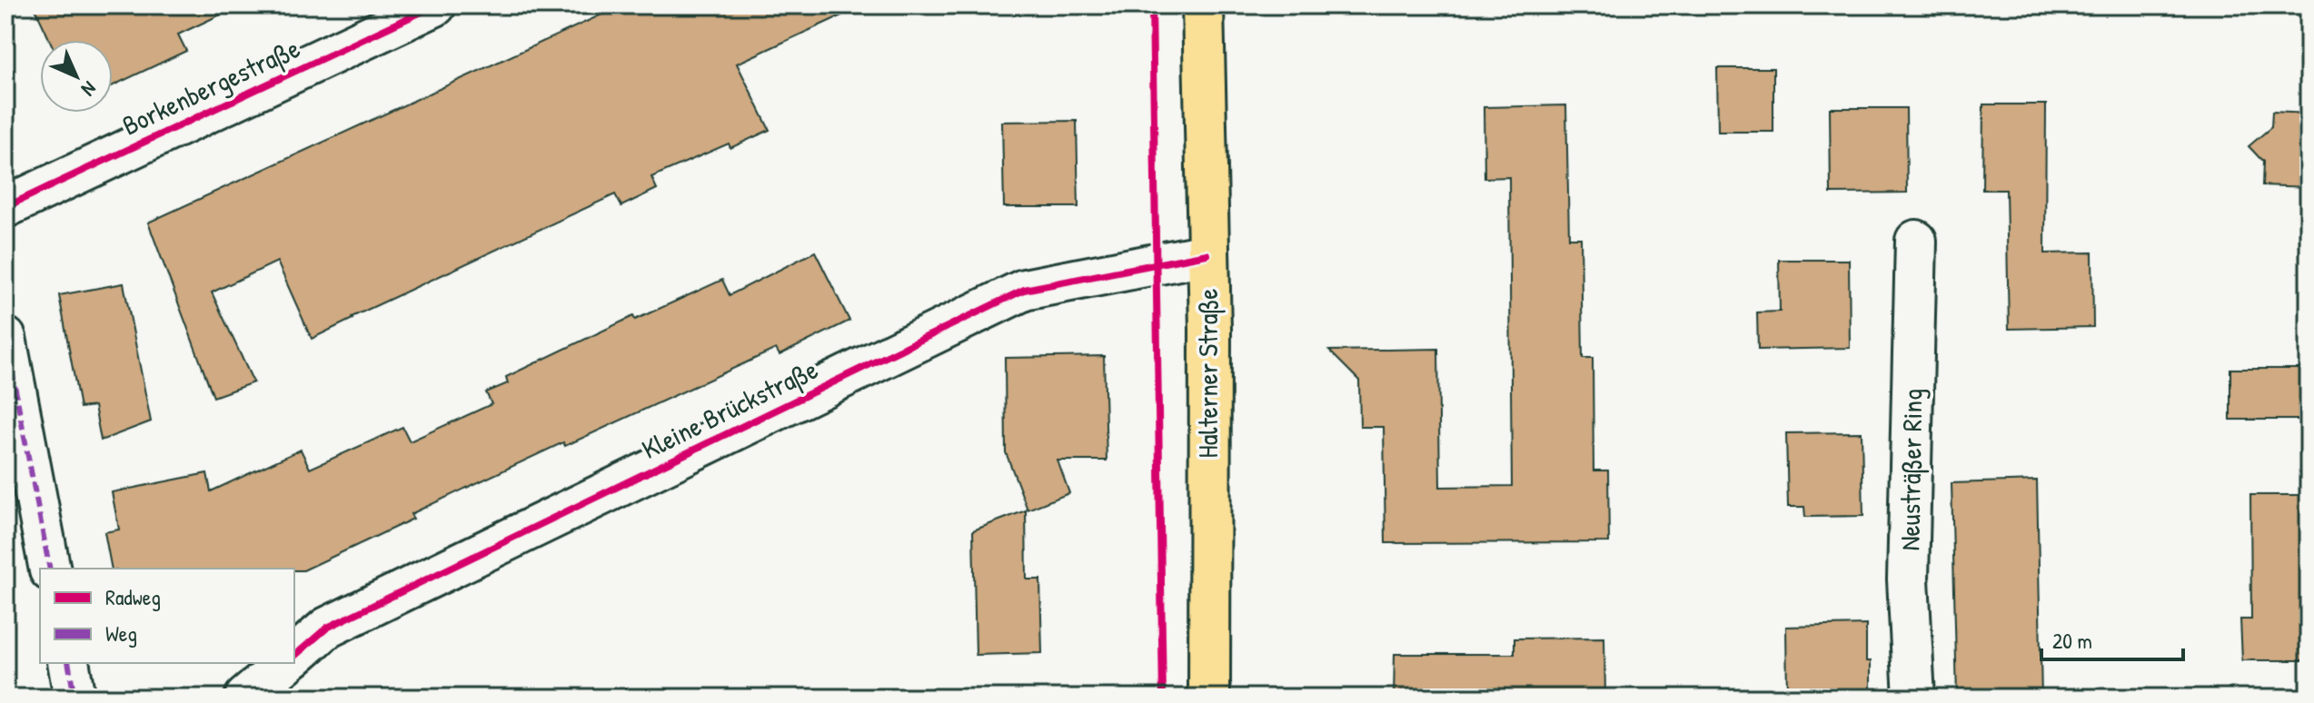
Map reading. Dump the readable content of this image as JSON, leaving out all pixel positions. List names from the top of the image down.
{
  "streets": {
    "main road": ["Halterner Straße"],
    "street": ["Borkenbergestraße", "Kleine Brückstraße", "Neusträßer Ring"]
  },
  "crossings": [
    ["Halterner Straße", "Kleine Brückstraße"]
  ],
  "legend": ["Radweg", "Weg"],
  "scale_bar": "20 m",
  "north": "bottom right"
}
